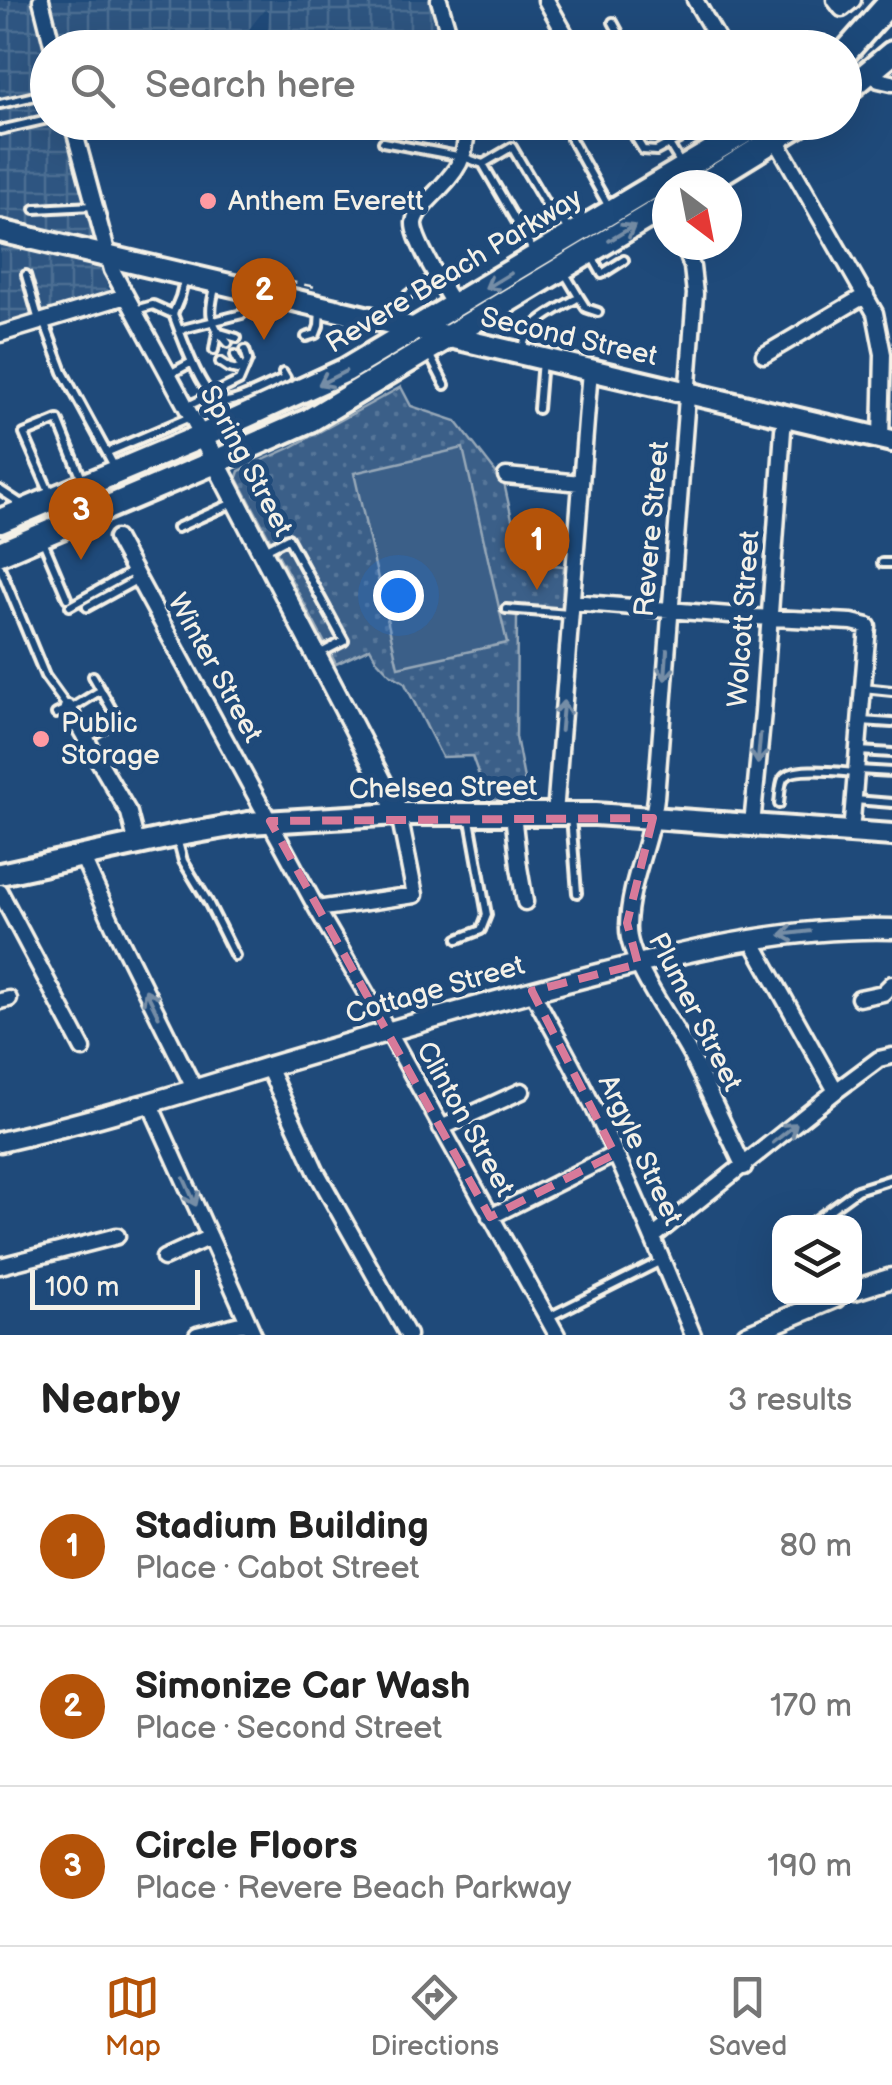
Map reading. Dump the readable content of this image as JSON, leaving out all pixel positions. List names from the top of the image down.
{
  "streets": {
    "highway": ["Revere Beach Parkway"],
    "main road": ["Second Street", "Chelsea Street"],
    "street": [
      "Spring Street",
      "Revere Street",
      "Wolcott Street",
      "Winter Street",
      "Cottage Street",
      "Plumer Street",
      "Clinton Street",
      "Argyle Street"
    ]
  },
  "crossings": [
    ["Revere Beach Parkway", "Second Street"],
    ["Revere Beach Parkway", "Spring Street"],
    ["Second Street", "Revere Street"],
    ["Second Street", "Wolcott Street"],
    ["Spring Street", "Chelsea Street"],
    ["Revere Street", "Chelsea Street"],
    ["Revere Street", "Plumer Street"],
    ["Wolcott Street", "Chelsea Street"],
    ["Winter Street", "Chelsea Street"],
    ["Winter Street", "Clinton Street"],
    ["Chelsea Street", "Plumer Street"],
    ["Chelsea Street", "Clinton Street"],
    ["Cottage Street", "Plumer Street"],
    ["Cottage Street", "Clinton Street"],
    ["Cottage Street", "Argyle Street"]
  ],
  "places": ["Anthem Everett", "Public Storage"],
  "scale_bar": "100 m",
  "north": "bottom right",
  "page": {
    "search": "Search here",
    "pins": ["2", "3", "1"],
    "scale": "100 m",
    "heading": ["Nearby", "3 results"],
    "list": [
      {
        "mark": "1",
        "name": "Stadium Building",
        "note": "Place · Cabot Street",
        "value": "80 m"
      },
      {
        "mark": "2",
        "name": "Simonize Car Wash",
        "note": "Place · Second Street",
        "value": "170 m"
      },
      {
        "mark": "3",
        "name": "Circle Floors",
        "note": "Place · Revere Beach Parkway",
        "value": "190 m"
      }
    ],
    "nav": ["Map", "Directions", "Saved"]
  }
}
